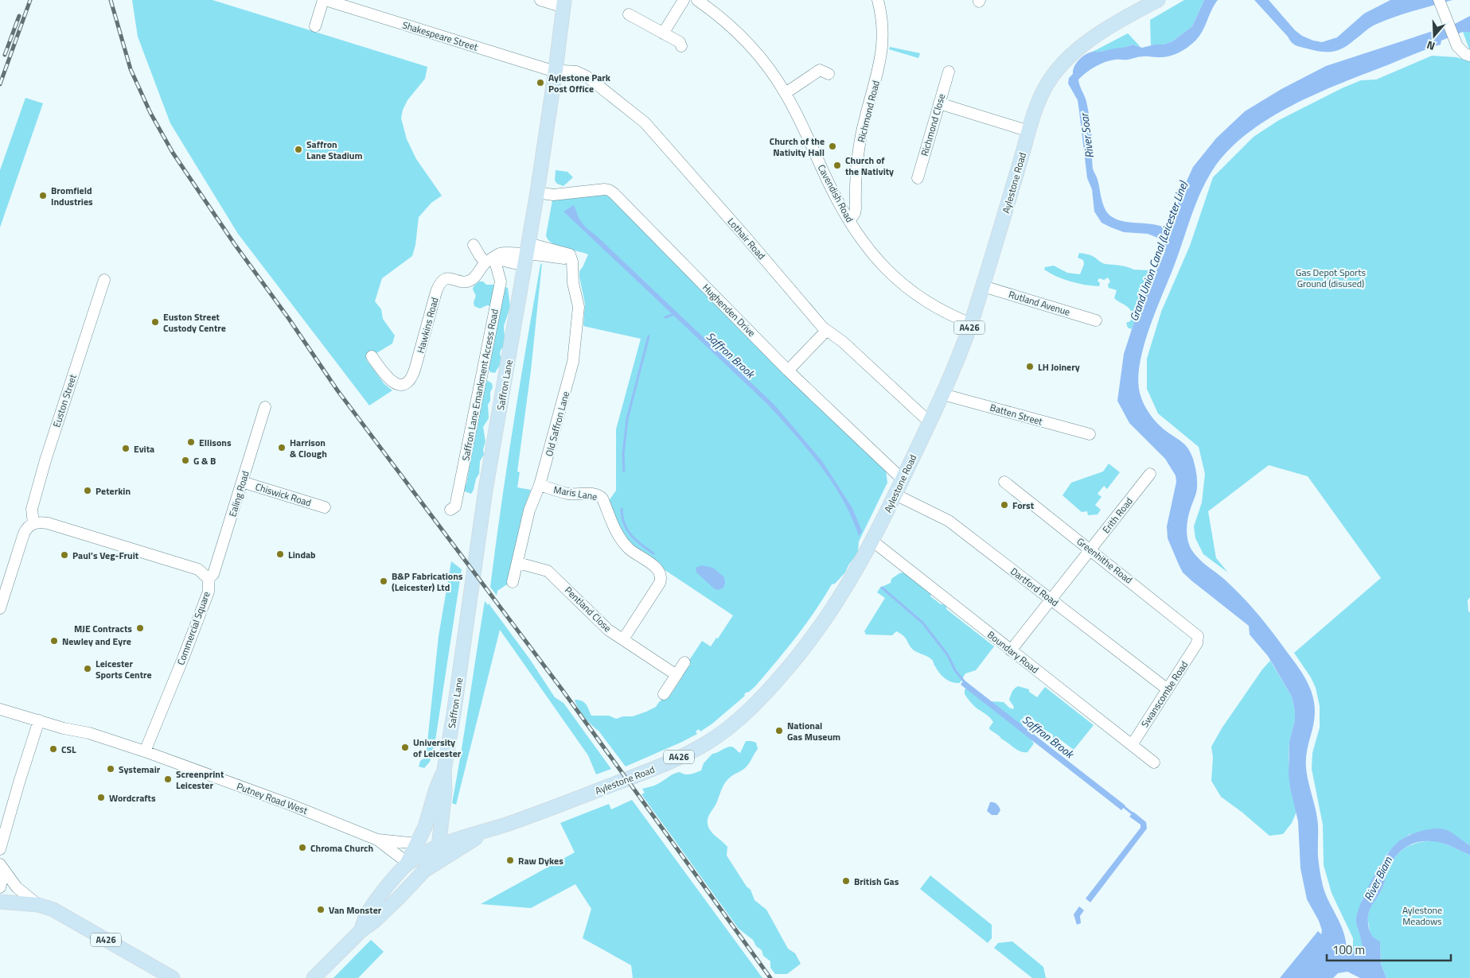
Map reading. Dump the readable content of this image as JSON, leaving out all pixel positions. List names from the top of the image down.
{
  "streets": {
    "main road": ["Aylestone Road", "A426", "Saffron Lane"],
    "street": [
      "Shakespeare Street",
      "Richmond Road",
      "Richmond Close",
      "Cavendish Road",
      "Lothair Road",
      "Rutland Avenue",
      "Hughenden Drive",
      "Hawkins Road",
      "Saffron Lane Emankment Access Road",
      "Euston Street",
      "Batten Street",
      "Old Saffron Lane",
      "Maris Lane",
      "Ealing Road",
      "Chiswick Road",
      "Erith Road",
      "Greenhithe Road",
      "Dartford Road",
      "Pentland Close",
      "Commercial Square",
      "Boundary Road",
      "Swanscombe Road",
      "Putney Road West"
    ]
  },
  "crossings": [
    ["Shakespeare Street", "Lothair Road"],
    ["Shakespeare Street", "Saffron Lane"],
    ["Richmond Road", "Cavendish Road"],
    ["Aylestone Road", "Cavendish Road"],
    ["Aylestone Road", "Lothair Road"],
    ["Aylestone Road", "Rutland Avenue"],
    ["Aylestone Road", "Hughenden Drive"],
    ["Aylestone Road", "Saffron Lane"],
    ["Aylestone Road", "Batten Street"],
    ["Aylestone Road", "Dartford Road"],
    ["Aylestone Road", "Boundary Road"],
    ["Aylestone Road", "Putney Road West"],
    ["Lothair Road", "Saffron Lane"],
    ["Hughenden Drive", "Saffron Lane"],
    ["Hawkins Road", "Saffron Lane Emankment Access Road"],
    ["Saffron Lane", "Old Saffron Lane"],
    ["Saffron Lane", "Putney Road West"],
    ["Euston Street", "Commercial Square"],
    ["Old Saffron Lane", "Maris Lane"],
    ["Old Saffron Lane", "Pentland Close"],
    ["Maris Lane", "Pentland Close"],
    ["Ealing Road", "Chiswick Road"],
    ["Ealing Road", "Commercial Square"],
    ["Erith Road", "Greenhithe Road"],
    ["Erith Road", "Dartford Road"],
    ["Erith Road", "Boundary Road"],
    ["Greenhithe Road", "Swanscombe Road"],
    ["Dartford Road", "Swanscombe Road"],
    ["Commercial Square", "Putney Road West"],
    ["Boundary Road", "Swanscombe Road"]
  ],
  "water": [
    "River Soar",
    "Grand Union Canal (Leicester Line)",
    "Saffron Brook",
    "River Biam"
  ],
  "parks": ["Gas Depot Sports Ground (disused)", "Aylestone Meadows"],
  "places": [
    "Aylestone Park Post Office",
    "Church of the Nativity Hall",
    "Saffron Lane Stadium",
    "Church of the Nativity",
    "Bromfield Industries",
    "Euston Street Custody Centre",
    "LH Joinery",
    "Ellisons",
    "Harrison & Clough",
    "Evita",
    "G & B",
    "Peterkin",
    "Forst",
    "Lindab",
    "Paul's Veg-Fruit",
    "B&P Fabrications (Leicester) Ltd",
    "MJE Contracts",
    "Newley and Eyre",
    "Leicester Sports Centre",
    "National Gas Museum",
    "University of Leicester",
    "CSL",
    "Systemair",
    "Screenprint Leicester",
    "Wordcrafts",
    "Chroma Church",
    "Raw Dykes",
    "British Gas",
    "Van Monster"
  ],
  "scale_bar": "100 m",
  "north": "bottom"
}
